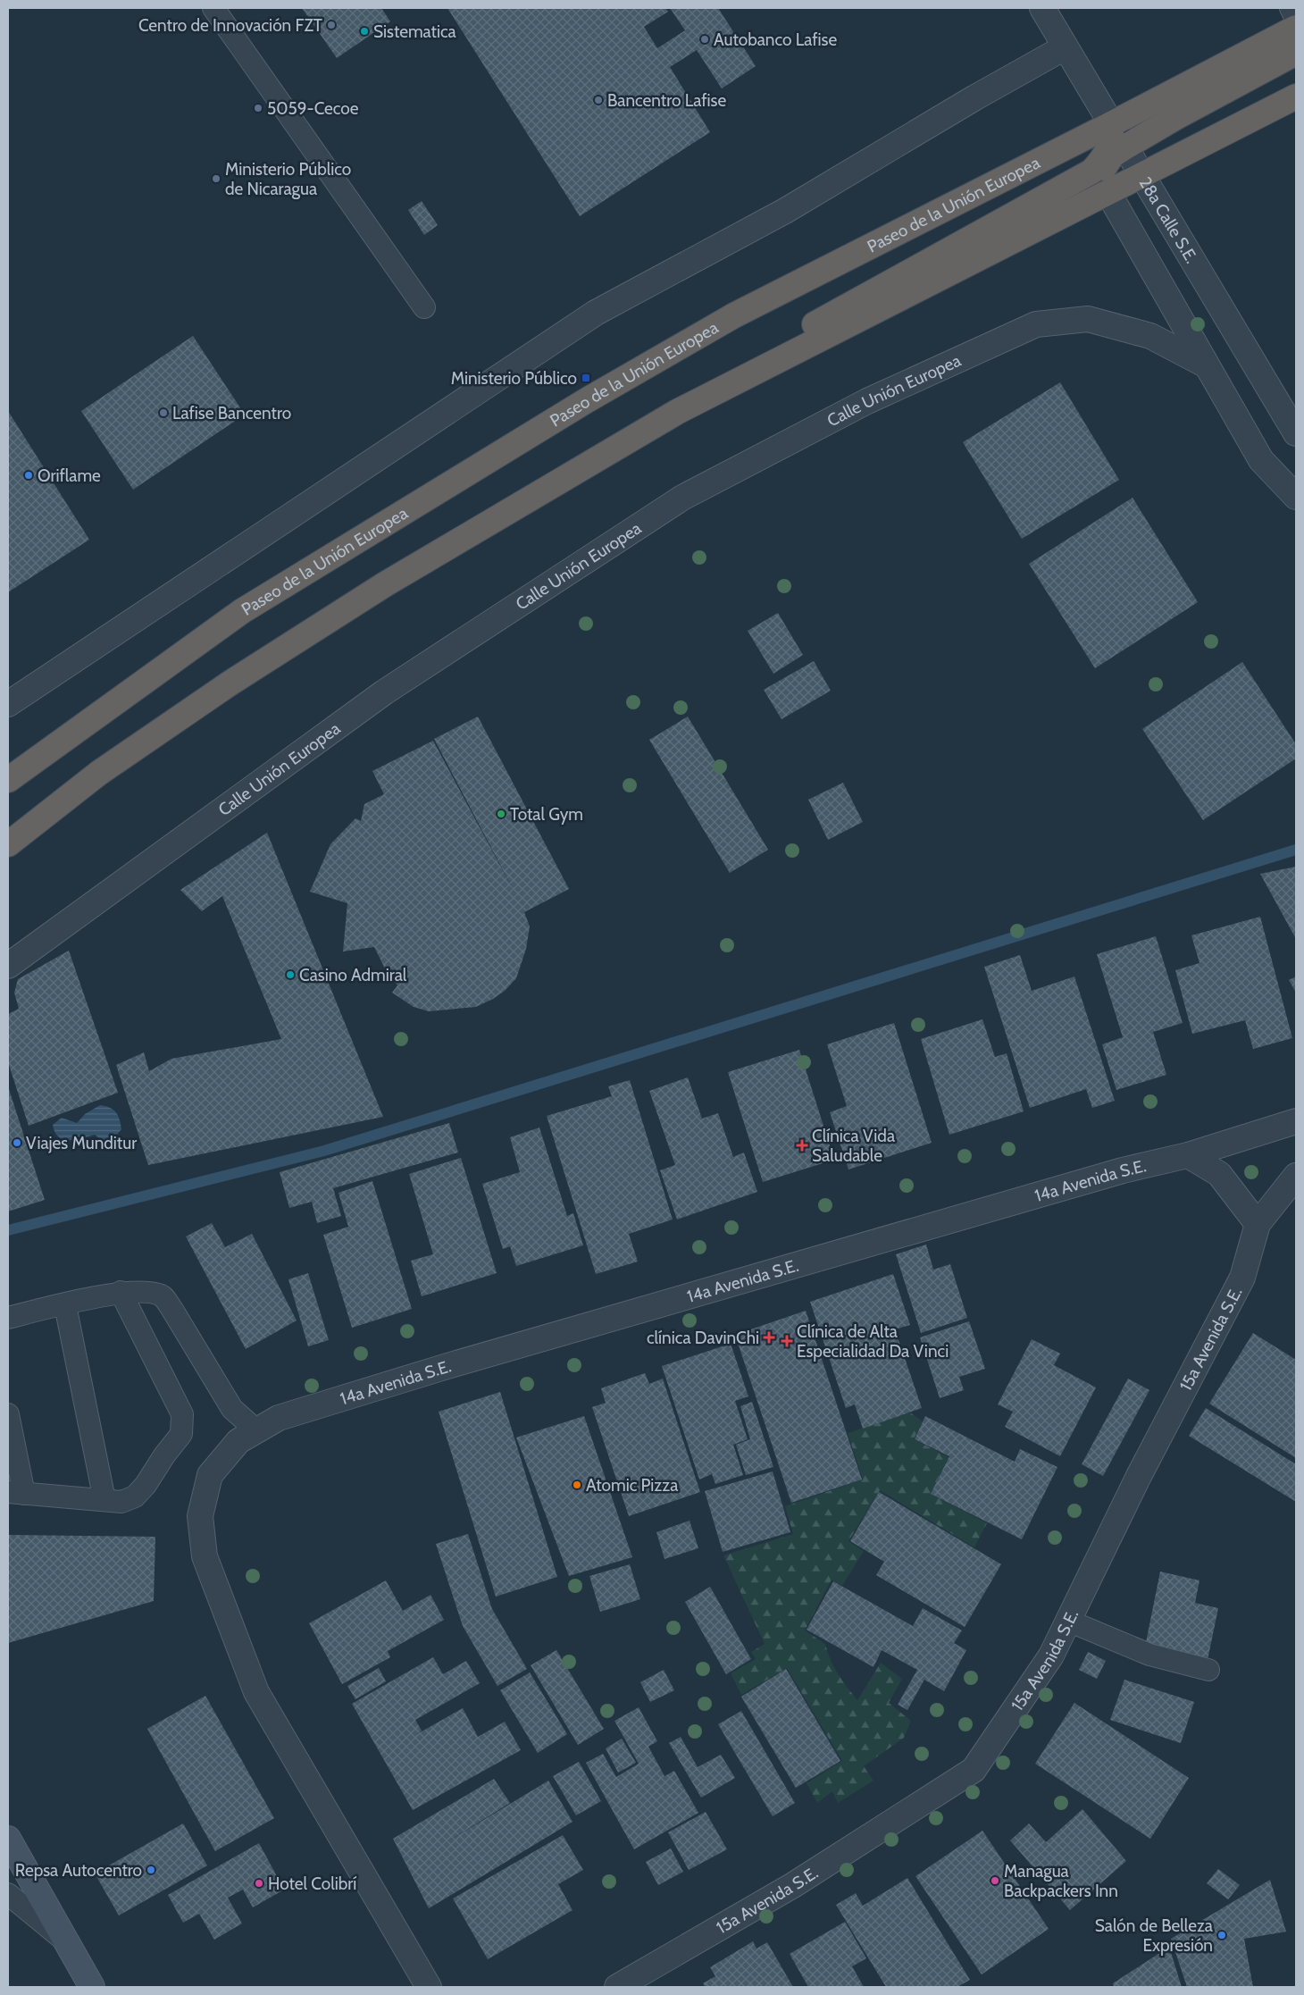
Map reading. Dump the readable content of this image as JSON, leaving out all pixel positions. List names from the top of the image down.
{
  "streets": {
    "highway": ["Paseo de la Unión Europea"],
    "street": [
      "28a Calle S.E.",
      "Calle Unión Europea",
      "14a Avenida S.E.",
      "15a Avenida S.E."
    ]
  },
  "crossings": [
    ["Paseo de la Unión Europea", "28a Calle S.E."]
  ],
  "places": {
    "other": [
      "Centro de Innovación FZT",
      "Sistematica",
      "Autobanco Lafise",
      "Bancentro Lafise",
      "5059-Cecoe",
      "Ministerio Público de Nicaragua",
      "Lafise Bancentro",
      "Oriflame",
      "Total Gym",
      "Casino Admiral",
      "Viajes Munditur",
      "Atomic Pizza",
      "Repsa Autocentro",
      "Managua Backpackers Inn",
      "Hotel Colibrí",
      "Salón de Belleza Expresión"
    ],
    "transit": ["Ministerio Público"],
    "health": ["Clínica Vida Saludable", "clínica DavinChi", "Clínica de Alta Especialidad Da Vinci"]
  }
}
